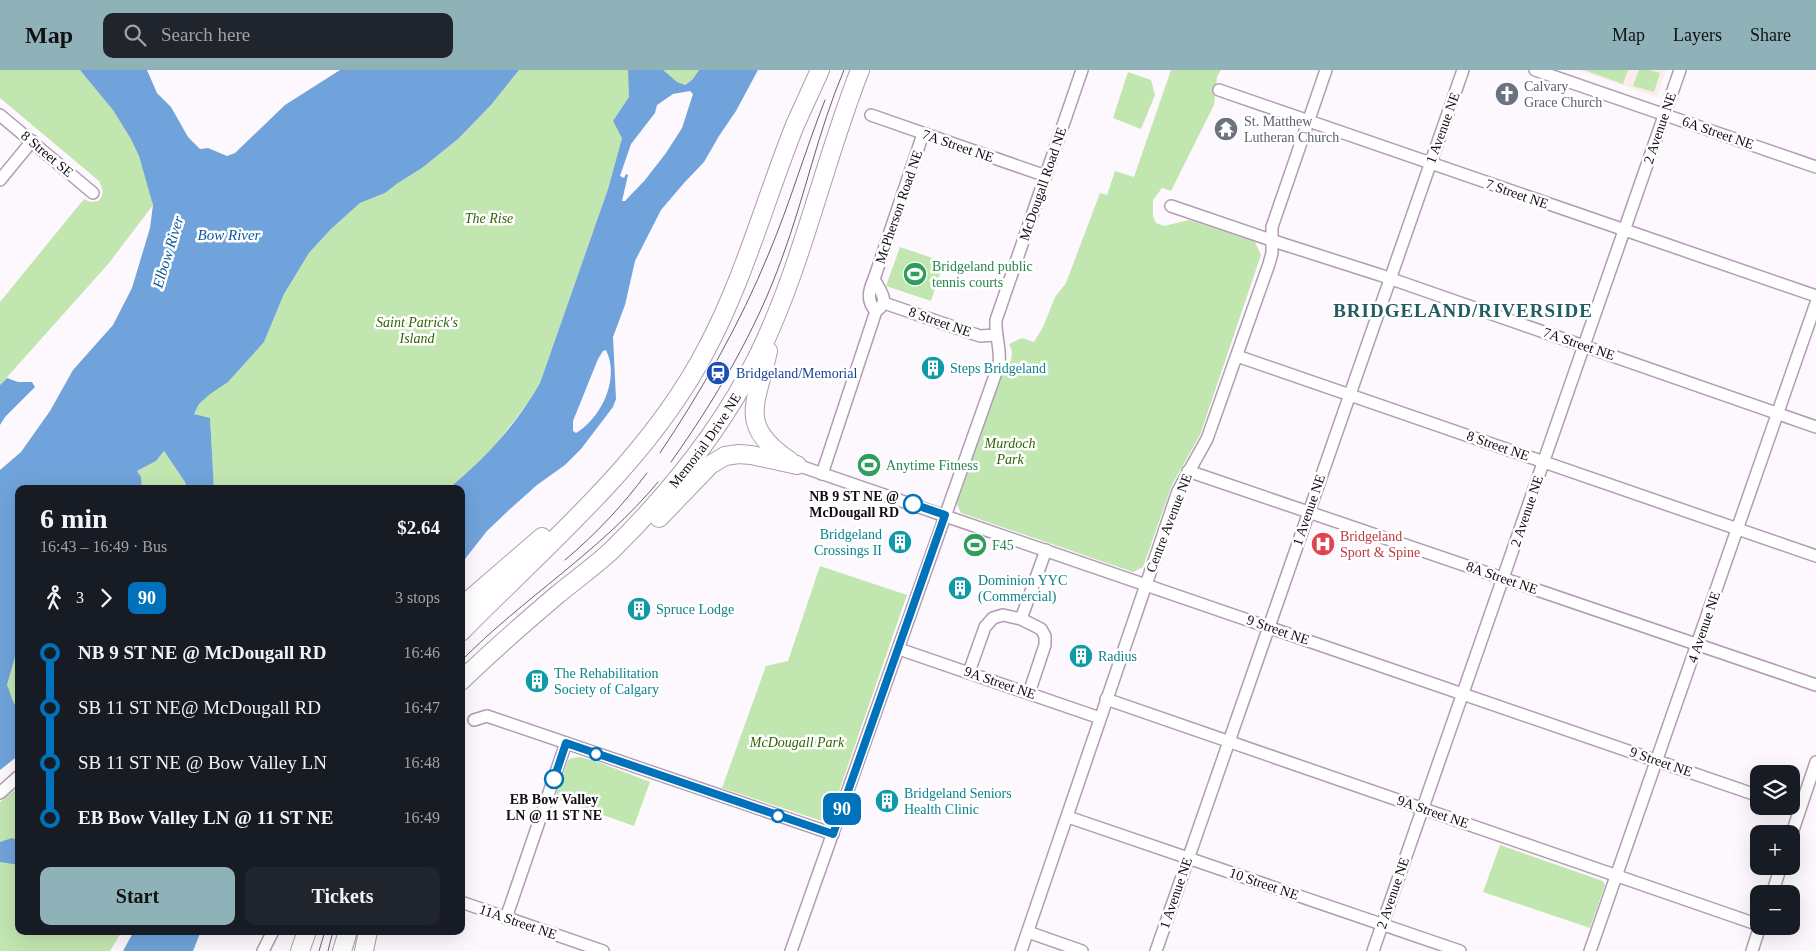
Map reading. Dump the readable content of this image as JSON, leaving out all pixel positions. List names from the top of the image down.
{
  "streets": {
    "highway": ["Memorial Drive NE"],
    "street": [
      "1 Avenue NE",
      "2 Avenue NE",
      "6A Street NE",
      "7A Street NE",
      "8 Street SE",
      "McDougall Road NE",
      "7 Street NE",
      "McPherson Road NE",
      "8 Street NE",
      "Centre Avenue NE",
      "8A Street NE",
      "4 Avenue NE",
      "9 Street NE",
      "9A Street NE",
      "10 Street NE",
      "11A Street NE"
    ]
  },
  "crossings": [
    ["1 Avenue NE", "7A Street NE"],
    ["1 Avenue NE", "7 Street NE"],
    ["1 Avenue NE", "8 Street NE"],
    ["1 Avenue NE", "8A Street NE"],
    ["1 Avenue NE", "9 Street NE"],
    ["1 Avenue NE", "9A Street NE"],
    ["1 Avenue NE", "10 Street NE"],
    ["2 Avenue NE", "6A Street NE"],
    ["2 Avenue NE", "7A Street NE"],
    ["2 Avenue NE", "7 Street NE"],
    ["2 Avenue NE", "8 Street NE"],
    ["2 Avenue NE", "8A Street NE"],
    ["2 Avenue NE", "9 Street NE"],
    ["2 Avenue NE", "9A Street NE"],
    ["2 Avenue NE", "10 Street NE"],
    ["7A Street NE", "McDougall Road NE"],
    ["7A Street NE", "McPherson Road NE"],
    ["7A Street NE", "Centre Avenue NE"],
    ["7A Street NE", "4 Avenue NE"],
    ["McDougall Road NE", "8 Street NE"],
    ["McDougall Road NE", "9 Street NE"],
    ["McDougall Road NE", "9A Street NE"],
    ["7 Street NE", "Centre Avenue NE"],
    ["McPherson Road NE", "8 Street NE"],
    ["8 Street NE", "Centre Avenue NE"],
    ["8 Street NE", "4 Avenue NE"],
    ["Centre Avenue NE", "8A Street NE"],
    ["Centre Avenue NE", "9 Street NE"],
    ["Centre Avenue NE", "9A Street NE"],
    ["Centre Avenue NE", "10 Street NE"],
    ["8A Street NE", "4 Avenue NE"],
    ["4 Avenue NE", "9 Street NE"],
    ["4 Avenue NE", "9A Street NE"]
  ],
  "districts": ["BRIDGELAND/RIVERSIDE"],
  "water": ["Bow River", "Elbow River"],
  "parks": [
    "The Rise",
    "Saint Patrick's Island",
    "Murdoch Park",
    "McDougall Park"
  ],
  "places": {
    "church": ["Calvary Grace Church"],
    "temple": ["St. Matthew Lutheran Church"],
    "sports": ["Bridgeland public tennis courts", "Anytime Fitness", "F45"],
    "building": [
      "Steps Bridgeland",
      "Bridgeland Crossings II",
      "Dominion YYC (Commercial)",
      "Spruce Lodge",
      "Radius",
      "The Rehabilitation Society of Calgary",
      "Bridgeland Seniors Health Clinic"
    ],
    "station": ["Bridgeland/Memorial"],
    "other": ["NB 9 ST NE @ McDougall RD", "EB Bow Valley LN @ 11 ST NE"],
    "hospital": ["Bridgeland Sport & Spine"]
  },
  "lines": ["bus line 90"],
  "page": {
    "header": "Map",
    "search": "Search here",
    "nav": ["Map", "Layers", "Share"],
    "on_map": "90",
    "heading": ["6 min", "16:43 – 16:49 · Bus", "$2.64"],
    "legs": ["3", "90", "3 stops"],
    "list": [
      {
        "name": "NB 9 ST NE @ McDougall RD",
        "value": "16:46"
      },
      {
        "name": "SB 11 ST NE@ McDougall RD",
        "value": "16:47"
      },
      {
        "name": "SB 11 ST NE @ Bow Valley LN",
        "value": "16:48"
      },
      {
        "name": "EB Bow Valley LN @ 11 ST NE",
        "value": "16:49"
      }
    ],
    "map_buttons": ["+", "−"],
    "buttons": ["Start", "Tickets"]
  }
}
